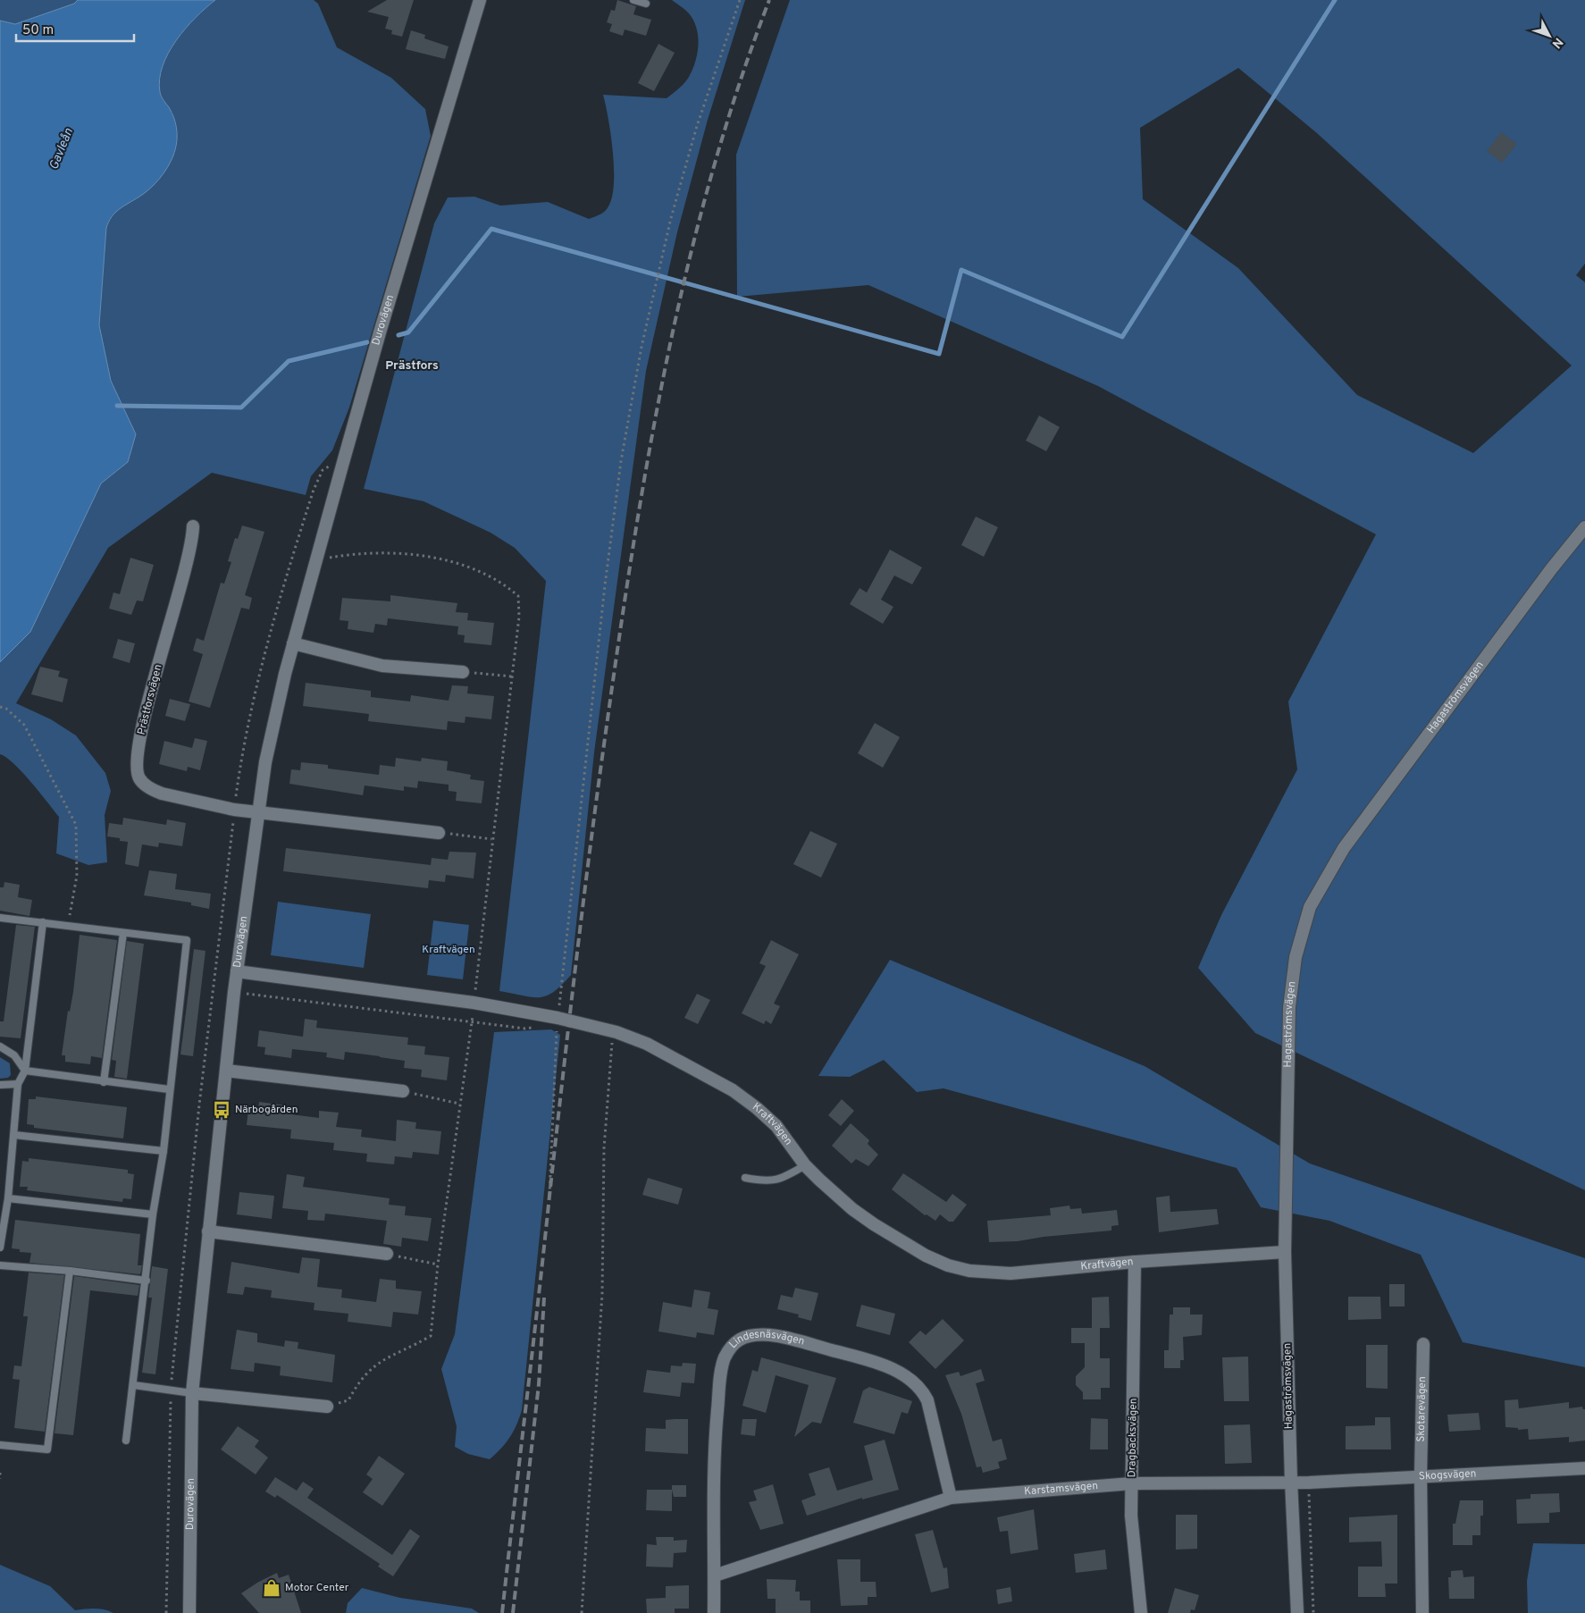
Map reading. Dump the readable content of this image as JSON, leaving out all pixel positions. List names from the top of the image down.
{
  "streets": {
    "street": [
      "Durovägen",
      "Hagaströmsvägen",
      "Prästforsvägen",
      "Kraftvägen",
      "Lindesnäsvägen",
      "Skotarevägen",
      "Dragbacksvägen",
      "Skogsvägen",
      "Karstamsvägen"
    ]
  },
  "crossings": [
    ["Durovägen", "Prästforsvägen"],
    ["Durovägen", "Kraftvägen"],
    ["Hagaströmsvägen", "Kraftvägen"],
    ["Hagaströmsvägen", "Karstamsvägen"],
    ["Kraftvägen", "Dragbacksvägen"],
    ["Lindesnäsvägen", "Karstamsvägen"],
    ["Skotarevägen", "Skogsvägen"],
    ["Skotarevägen", "Karstamsvägen"],
    ["Dragbacksvägen", "Karstamsvägen"],
    ["Skogsvägen", "Karstamsvägen"]
  ],
  "districts": ["Prästfors"],
  "water": ["Gavleån"],
  "parks": ["Kraftvägen"],
  "places": {
    "bus stop": ["Närbogården"],
    "shop": ["Motor Center"]
  },
  "scale_bar": "50 m",
  "north": "bottom right"
}
